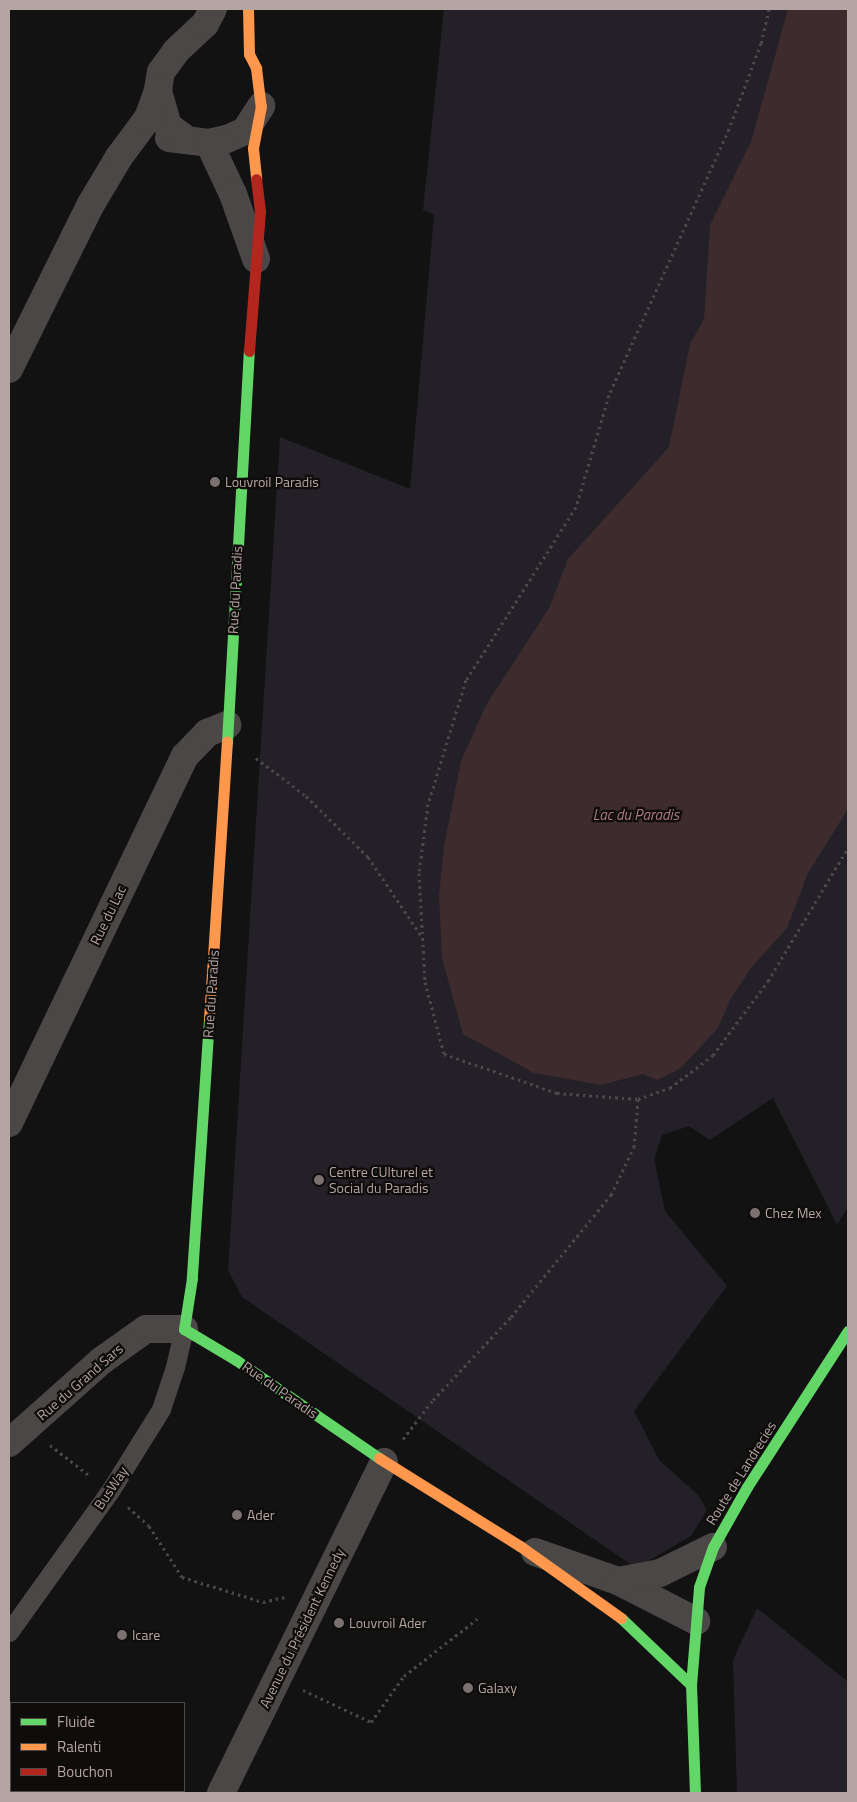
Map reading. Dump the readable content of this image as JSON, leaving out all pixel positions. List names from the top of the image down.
{
  "streets": {
    "street": [
      "Rue du Paradis",
      "Rue du Lac",
      "Rue du Grand Sars",
      "Route de Landrecies",
      "Avenue du Président Kennedy"
    ],
    "lane": ["BusWay"]
  },
  "crossings": [
    ["Rue du Paradis", "Rue du Lac"],
    ["Rue du Paradis", "Rue du Grand Sars"],
    ["Rue du Paradis", "Route de Landrecies"],
    ["Rue du Paradis", "BusWay"],
    ["Rue du Paradis", "Avenue du Président Kennedy"],
    ["Rue du Grand Sars", "BusWay"]
  ],
  "water": ["Lac du Paradis"],
  "places": [
    "Louvroil Paradis",
    "Centre CUlturel et Social du Paradis",
    "Chez Mex",
    "Ader",
    "Louvroil Ader",
    "Icare",
    "Galaxy"
  ],
  "legend": ["Fluide", "Ralenti", "Bouchon"]
}
